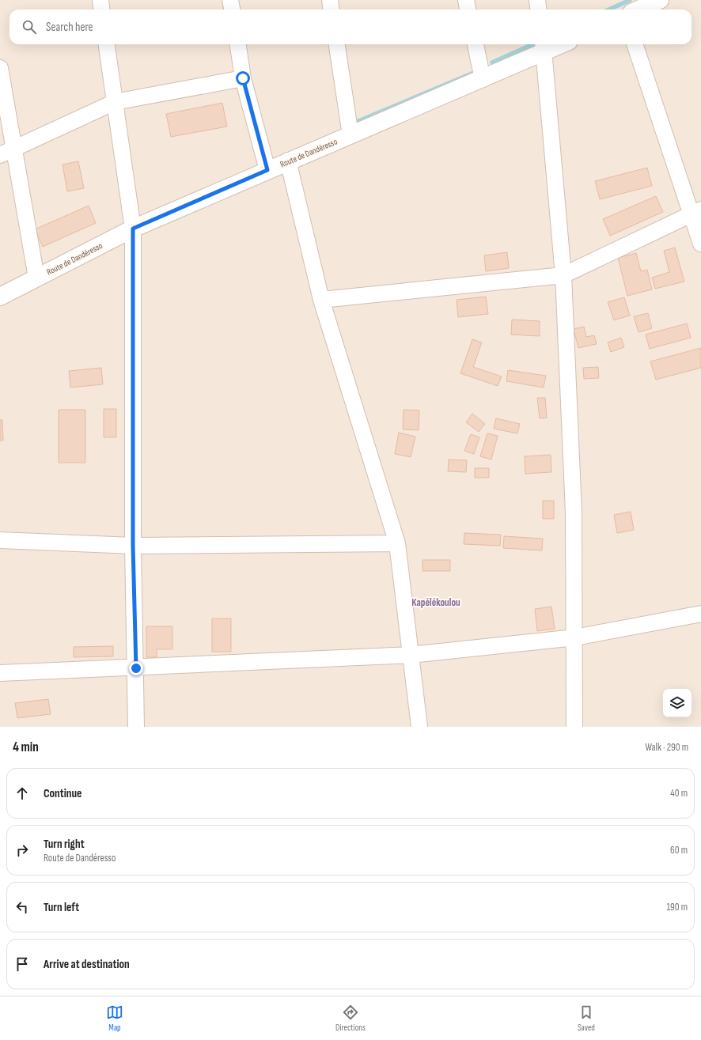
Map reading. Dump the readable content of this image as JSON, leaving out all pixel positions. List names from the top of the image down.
{
  "streets": {
    "street": ["Route de Dandéresso"]
  },
  "districts": ["Kapélékoulou"],
  "page": {
    "search": "Search here",
    "heading": ["4 min", "Walk · 290 m"],
    "list": [
      ["Continue", "40 m"],
      ["Turn right", "Route de Dandéresso", "60 m"],
      ["Turn left", "190 m"],
      "Arrive at destination"
    ],
    "nav": ["Map", "Directions", "Saved"]
  }
}
